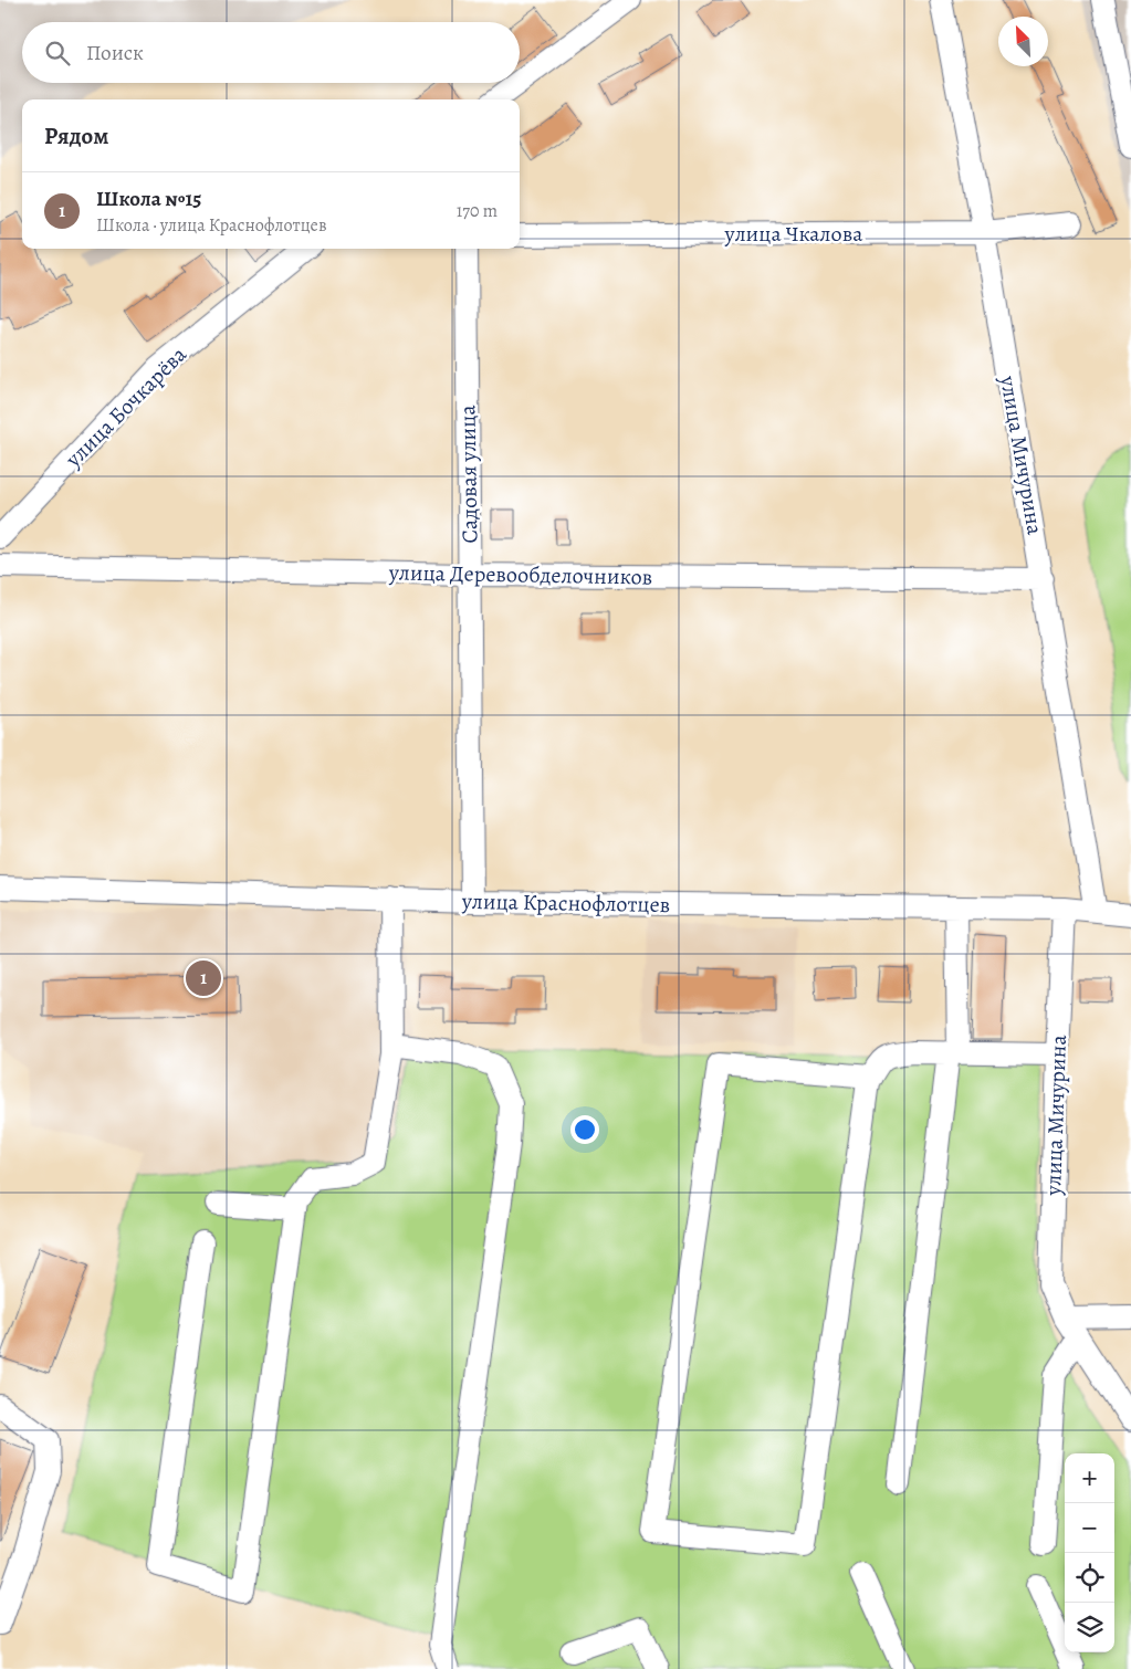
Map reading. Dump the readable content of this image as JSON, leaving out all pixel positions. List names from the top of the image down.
{
  "streets": {
    "street": [
      "улица Чкалова",
      "улица Бочкарёва",
      "улица Мичурина",
      "Садовая улица",
      "улица Деревообделочников",
      "улица Краснофлотцев"
    ]
  },
  "crossings": [
    ["улица Чкалова", "улица Мичурина"],
    ["улица Мичурина", "улица Деревообделочников"],
    ["улица Мичурина", "улица Краснофлотцев"],
    ["Садовая улица", "улица Деревообделочников"],
    ["Садовая улица", "улица Краснофлотцев"]
  ],
  "north": "top left",
  "page": {
    "search": "Поиск",
    "heading": "Рядом",
    "list": [
      {
        "mark": "1",
        "name": "Школа №15",
        "note": "Школа · улица Краснофлотцев",
        "value": "170 m"
      }
    ],
    "pins": "1",
    "map_buttons": ["+", "−"]
  }
}
